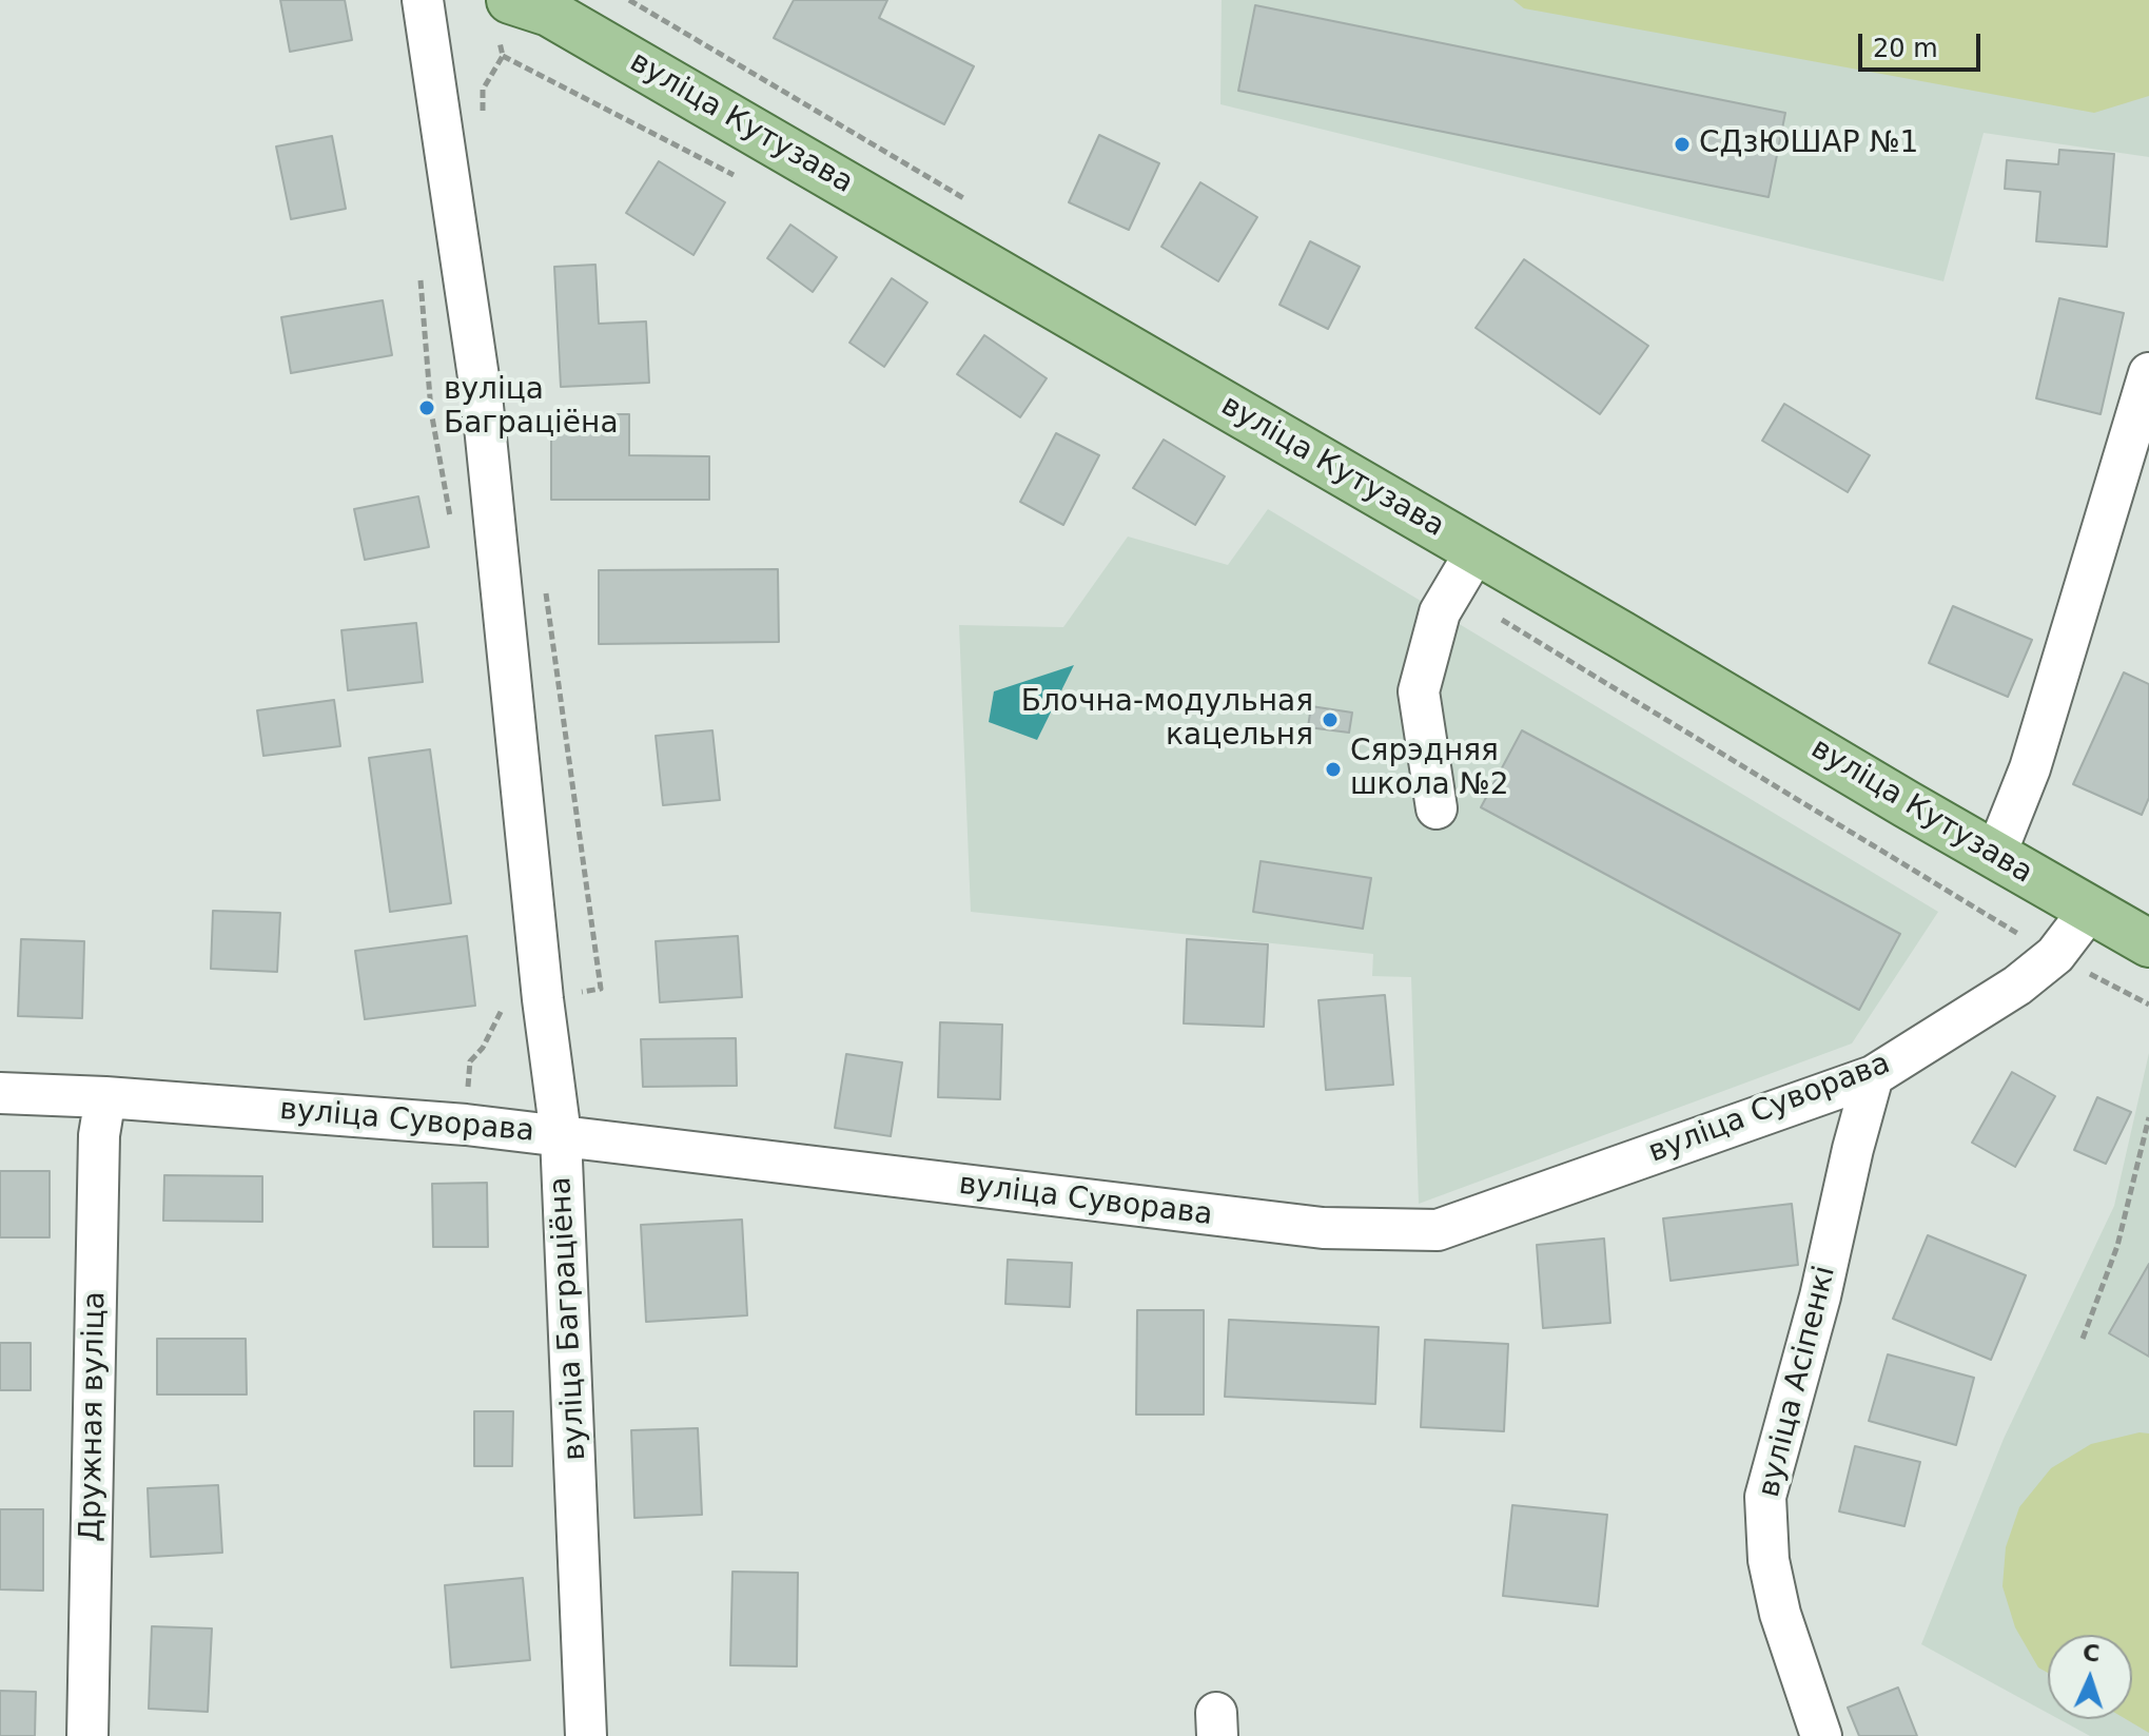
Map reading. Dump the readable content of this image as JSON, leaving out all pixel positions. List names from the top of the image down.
{
  "streets": {
    "main road": ["вуліца Кутузава"],
    "street": [
      "вуліца Суворава",
      "вуліца Баграціёна",
      "вуліца Асіпенкі",
      "Дружная вуліца"
    ]
  },
  "crossings": [
    ["вуліца Кутузава", "вуліца Суворава"],
    ["вуліца Суворава", "вуліца Баграціёна"],
    ["вуліца Суворава", "вуліца Асіпенкі"],
    ["вуліца Суворава", "Дружная вуліца"]
  ],
  "places": [
    "СДзЮШАР №1",
    "вуліца Баграціёна",
    "Блочна-модульная кацельня",
    "Сярэдняя школа №2"
  ],
  "scale_bar": "20 m",
  "north": "top"
}
